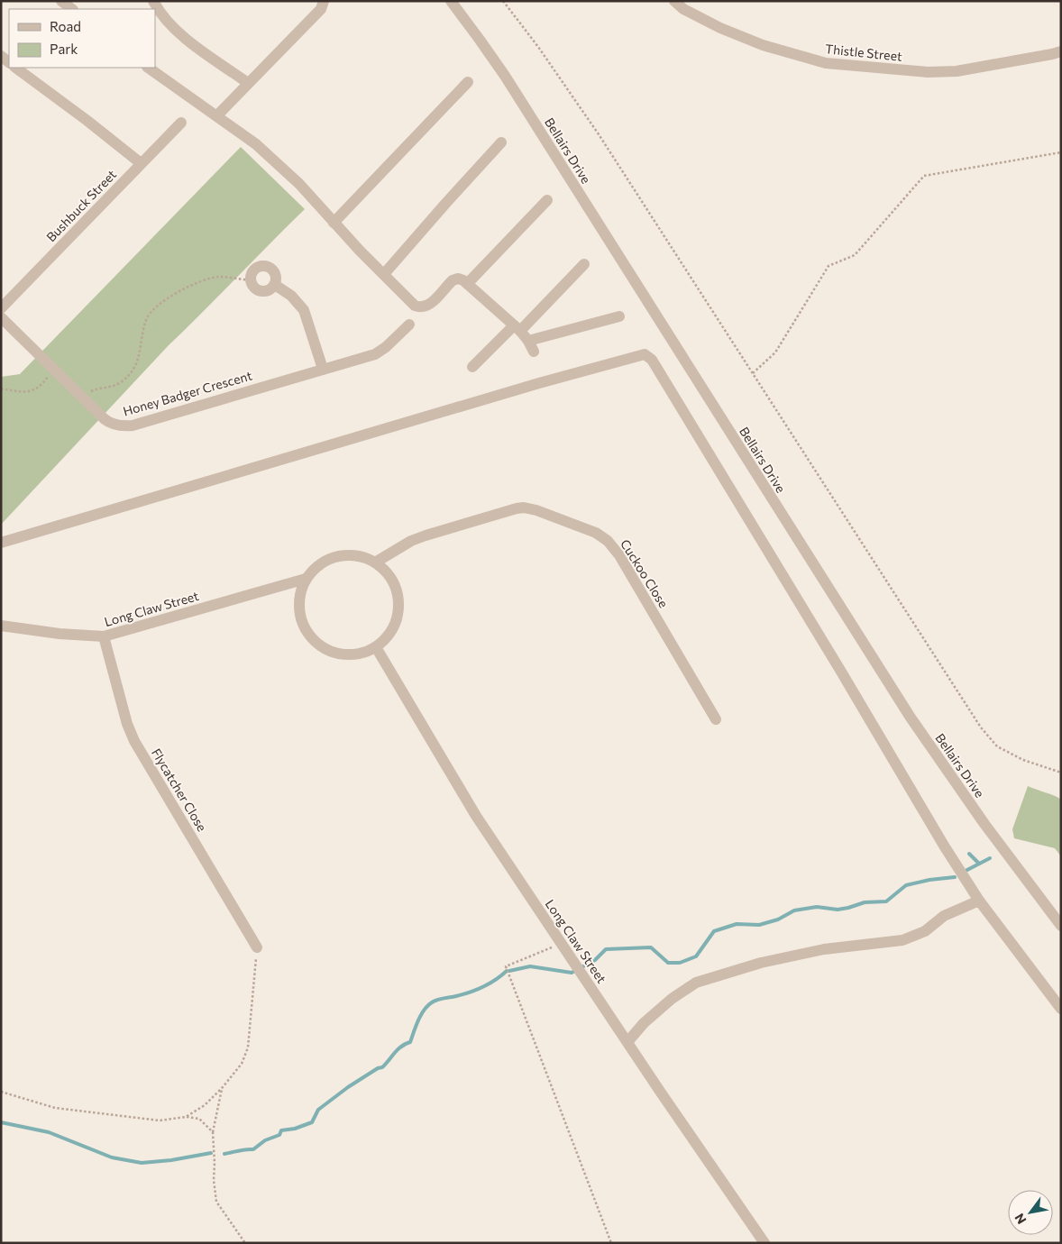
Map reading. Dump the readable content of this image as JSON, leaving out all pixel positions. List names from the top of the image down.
{
  "streets": {
    "street": [
      "Thistle Street",
      "Bellairs Drive",
      "Bushbuck Street",
      "Honey Badger Crescent",
      "Cuckoo Close",
      "Long Claw Street",
      "Flycatcher Close"
    ]
  },
  "crossings": [
    ["Cuckoo Close", "Long Claw Street"],
    ["Long Claw Street", "Flycatcher Close"]
  ],
  "legend": ["Road", "Park"],
  "north": "bottom left"
}
